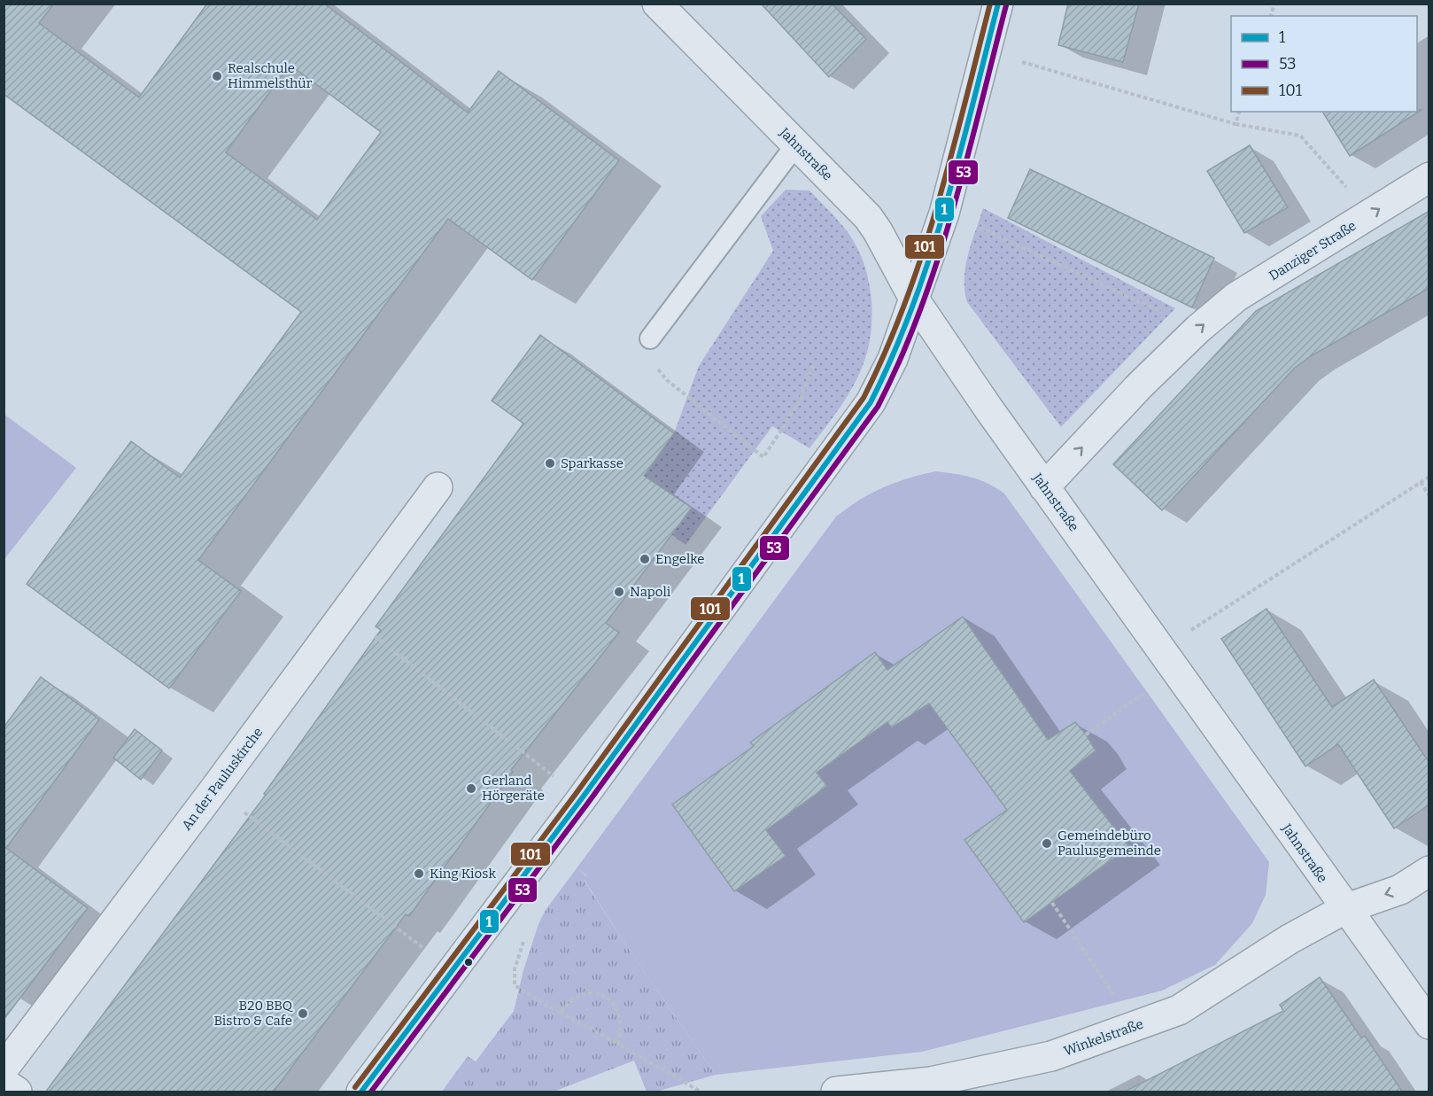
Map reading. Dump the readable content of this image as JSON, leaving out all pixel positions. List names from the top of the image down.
{
  "streets": {
    "street": [
      "Jahnstraße",
      "Danziger Straße",
      "An der Pauluskirche",
      "Winkelstraße"
    ]
  },
  "crossings": [
    ["Jahnstraße", "Danziger Straße"],
    ["Jahnstraße", "Winkelstraße"]
  ],
  "one_way": ["Danziger Straße"],
  "places": [
    "Realschule Himmelsthür",
    "Sparkasse",
    "Engelke",
    "Napoli",
    "Gerland Hörgeräte",
    "Gemeindebüro Paulusgemeinde",
    "King Kiosk",
    "B20 BBQ Bistro & Cafe"
  ],
  "lines": ["transit line 1", "transit line 101", "transit line 53"],
  "legend": ["1", "53", "101"]
}
